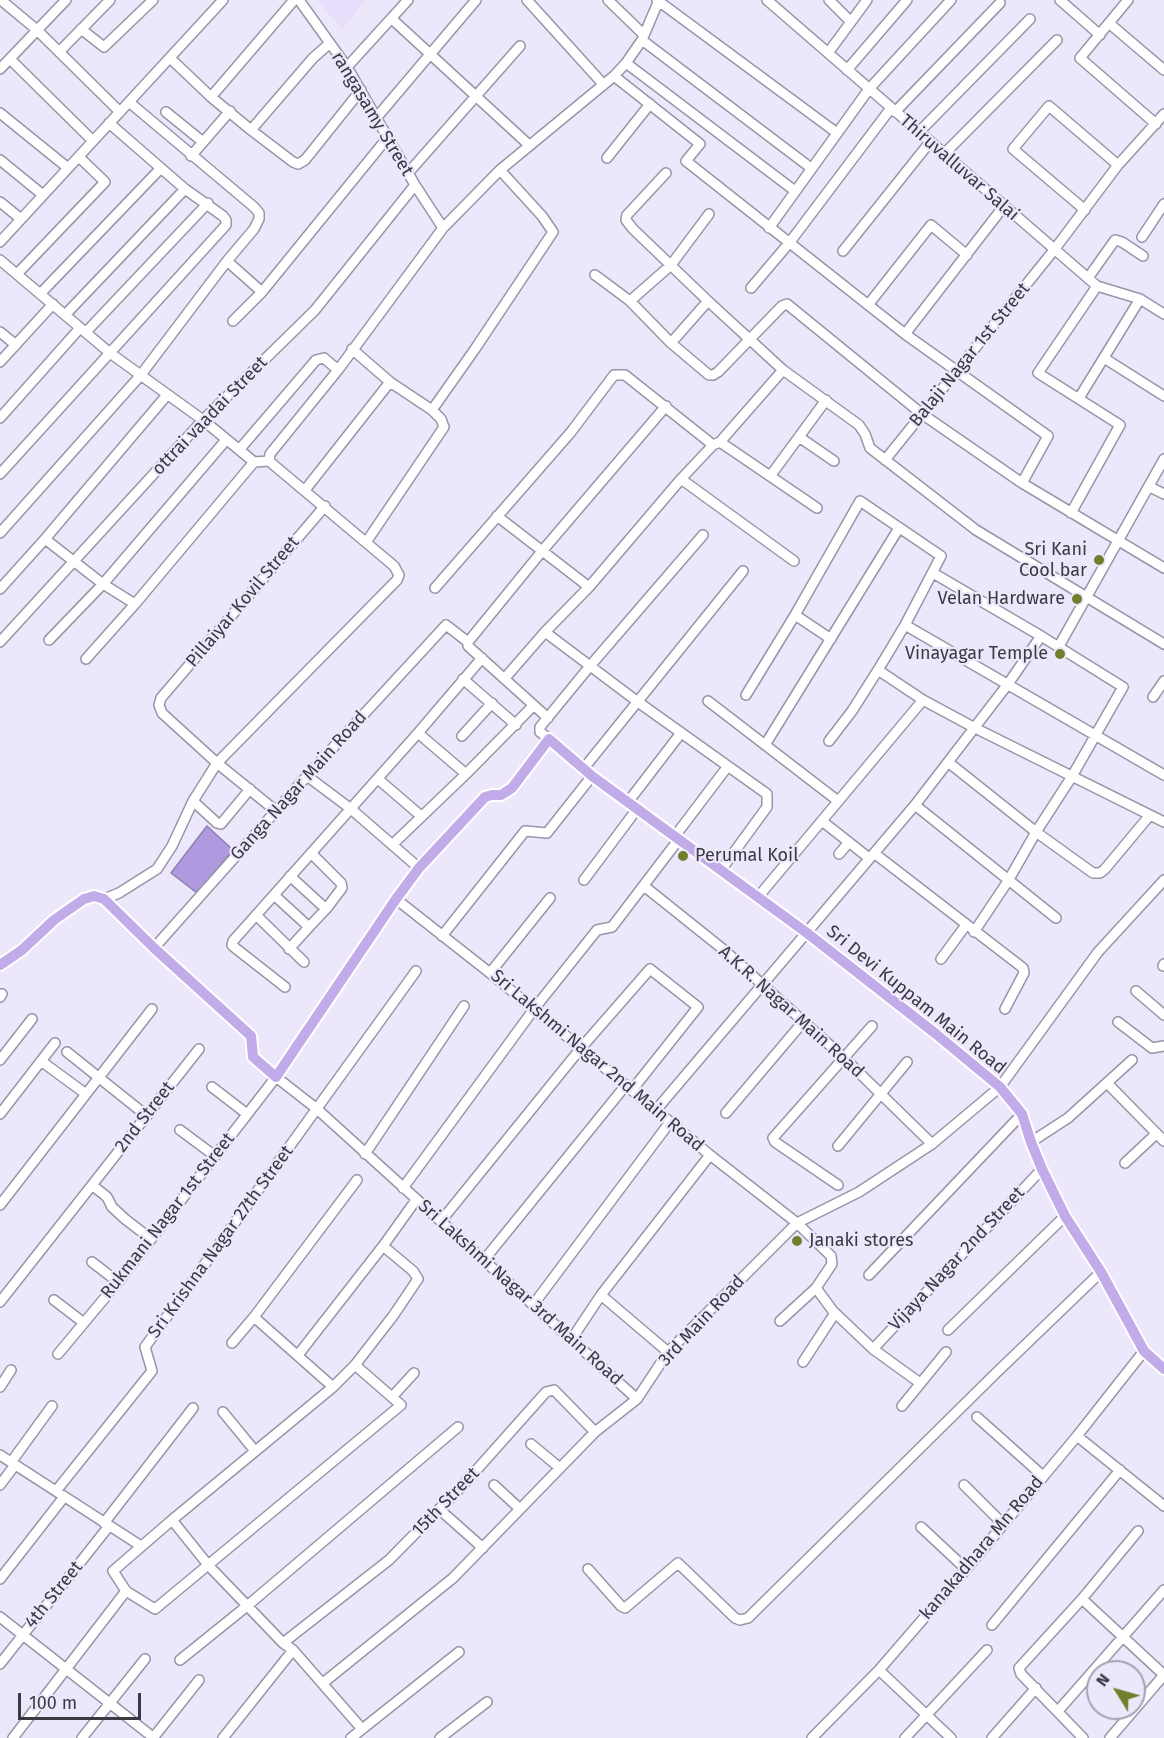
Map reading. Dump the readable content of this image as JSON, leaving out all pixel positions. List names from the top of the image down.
{
  "streets": {
    "main road": ["Sri Devi Kuppam Main Road"],
    "street": [
      "rangasamy Street",
      "Thiruvalluvar Salai",
      "Balaji Nagar 1st Street",
      "ottrai vaadai Street",
      "Pillaiyar Kovil Street",
      "Ganga Nagar Main Road",
      "A.K.R. Nagar Main Road",
      "Sri Lakshmi Nagar 2nd Main Road",
      "2nd Street",
      "Rukmani Nagar 1st Street",
      "Sri Krishna Nagar 27th Street",
      "Vijaya Nagar 2nd Street",
      "Sri Lakshmi Nagar 3rd Main Road",
      "3rd Main Road",
      "15th Street",
      "kanakadhara Mn Road",
      "4th Street"
    ]
  },
  "crossings": [
    ["rangasamy Street", "ottrai vaadai Street"],
    ["Thiruvalluvar Salai", "Balaji Nagar 1st Street"],
    ["Sri Devi Kuppam Main Road", "Vijaya Nagar 2nd Street"],
    ["Sri Devi Kuppam Main Road", "3rd Main Road"],
    ["Sri Devi Kuppam Main Road", "kanakadhara Mn Road"],
    ["A.K.R. Nagar Main Road", "3rd Main Road"],
    ["Sri Lakshmi Nagar 2nd Main Road", "3rd Main Road"],
    ["Rukmani Nagar 1st Street", "Sri Lakshmi Nagar 3rd Main Road"],
    ["Sri Krishna Nagar 27th Street", "Sri Lakshmi Nagar 3rd Main Road"],
    ["Sri Lakshmi Nagar 3rd Main Road", "3rd Main Road"],
    ["3rd Main Road", "15th Street"]
  ],
  "places": [
    "Sri Kani Cool bar",
    "Velan Hardware",
    "Vinayagar Temple",
    "Perumal Koil",
    "Janaki stores"
  ],
  "scale_bar": "100 m",
  "north": "top left"
}
